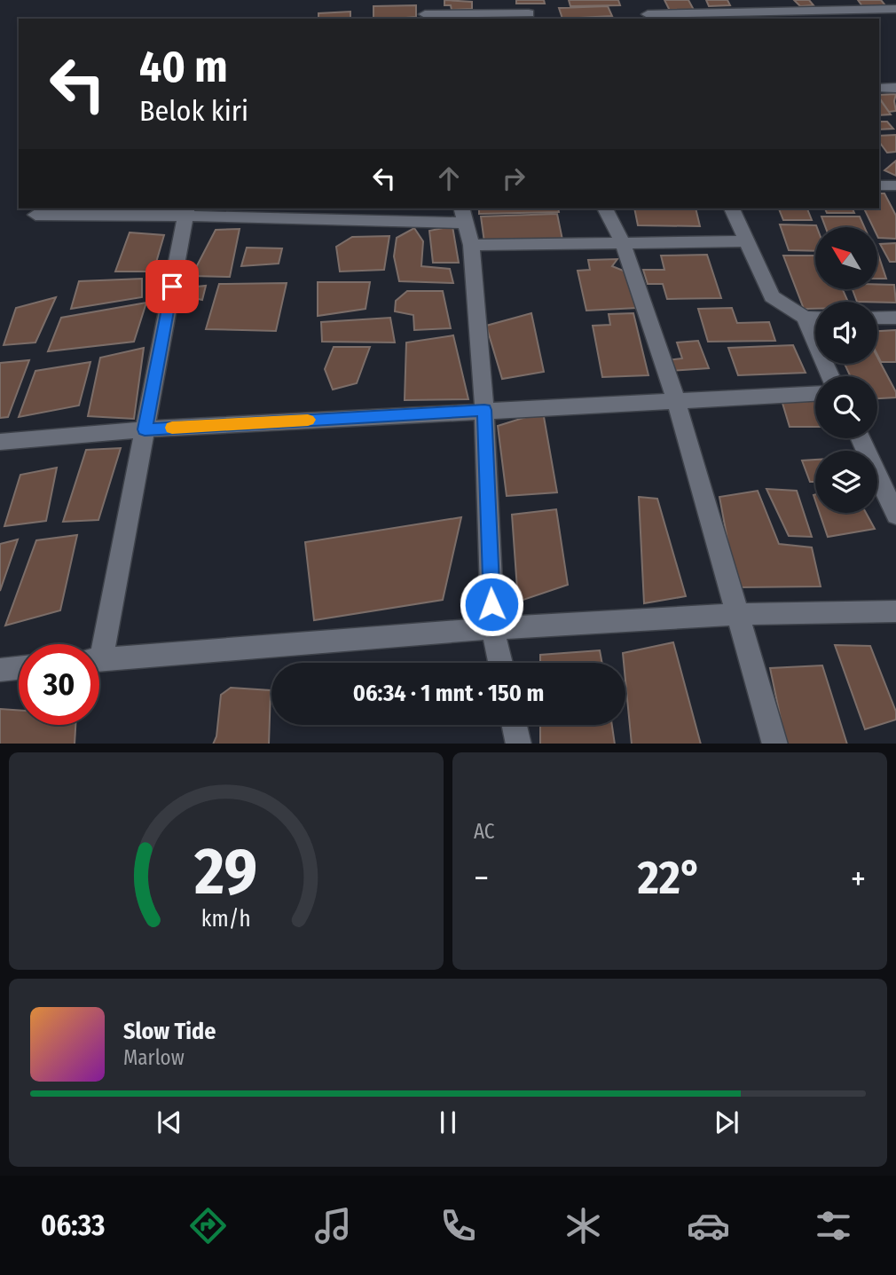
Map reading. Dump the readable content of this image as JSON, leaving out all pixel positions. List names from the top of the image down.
{
  "north": "top left",
  "page": {
    "turn": ["40 m", "Belok kiri"],
    "limit": "30",
    "trip": "06:34 · 1 mnt · 150 m",
    "tile": "AC",
    "heat": ["−", "22°", "+"],
    "song": ["Slow Tide", "Marlow"],
    "tabs": "06:33",
    "gauge": ["29", "km/h"]
  }
}
